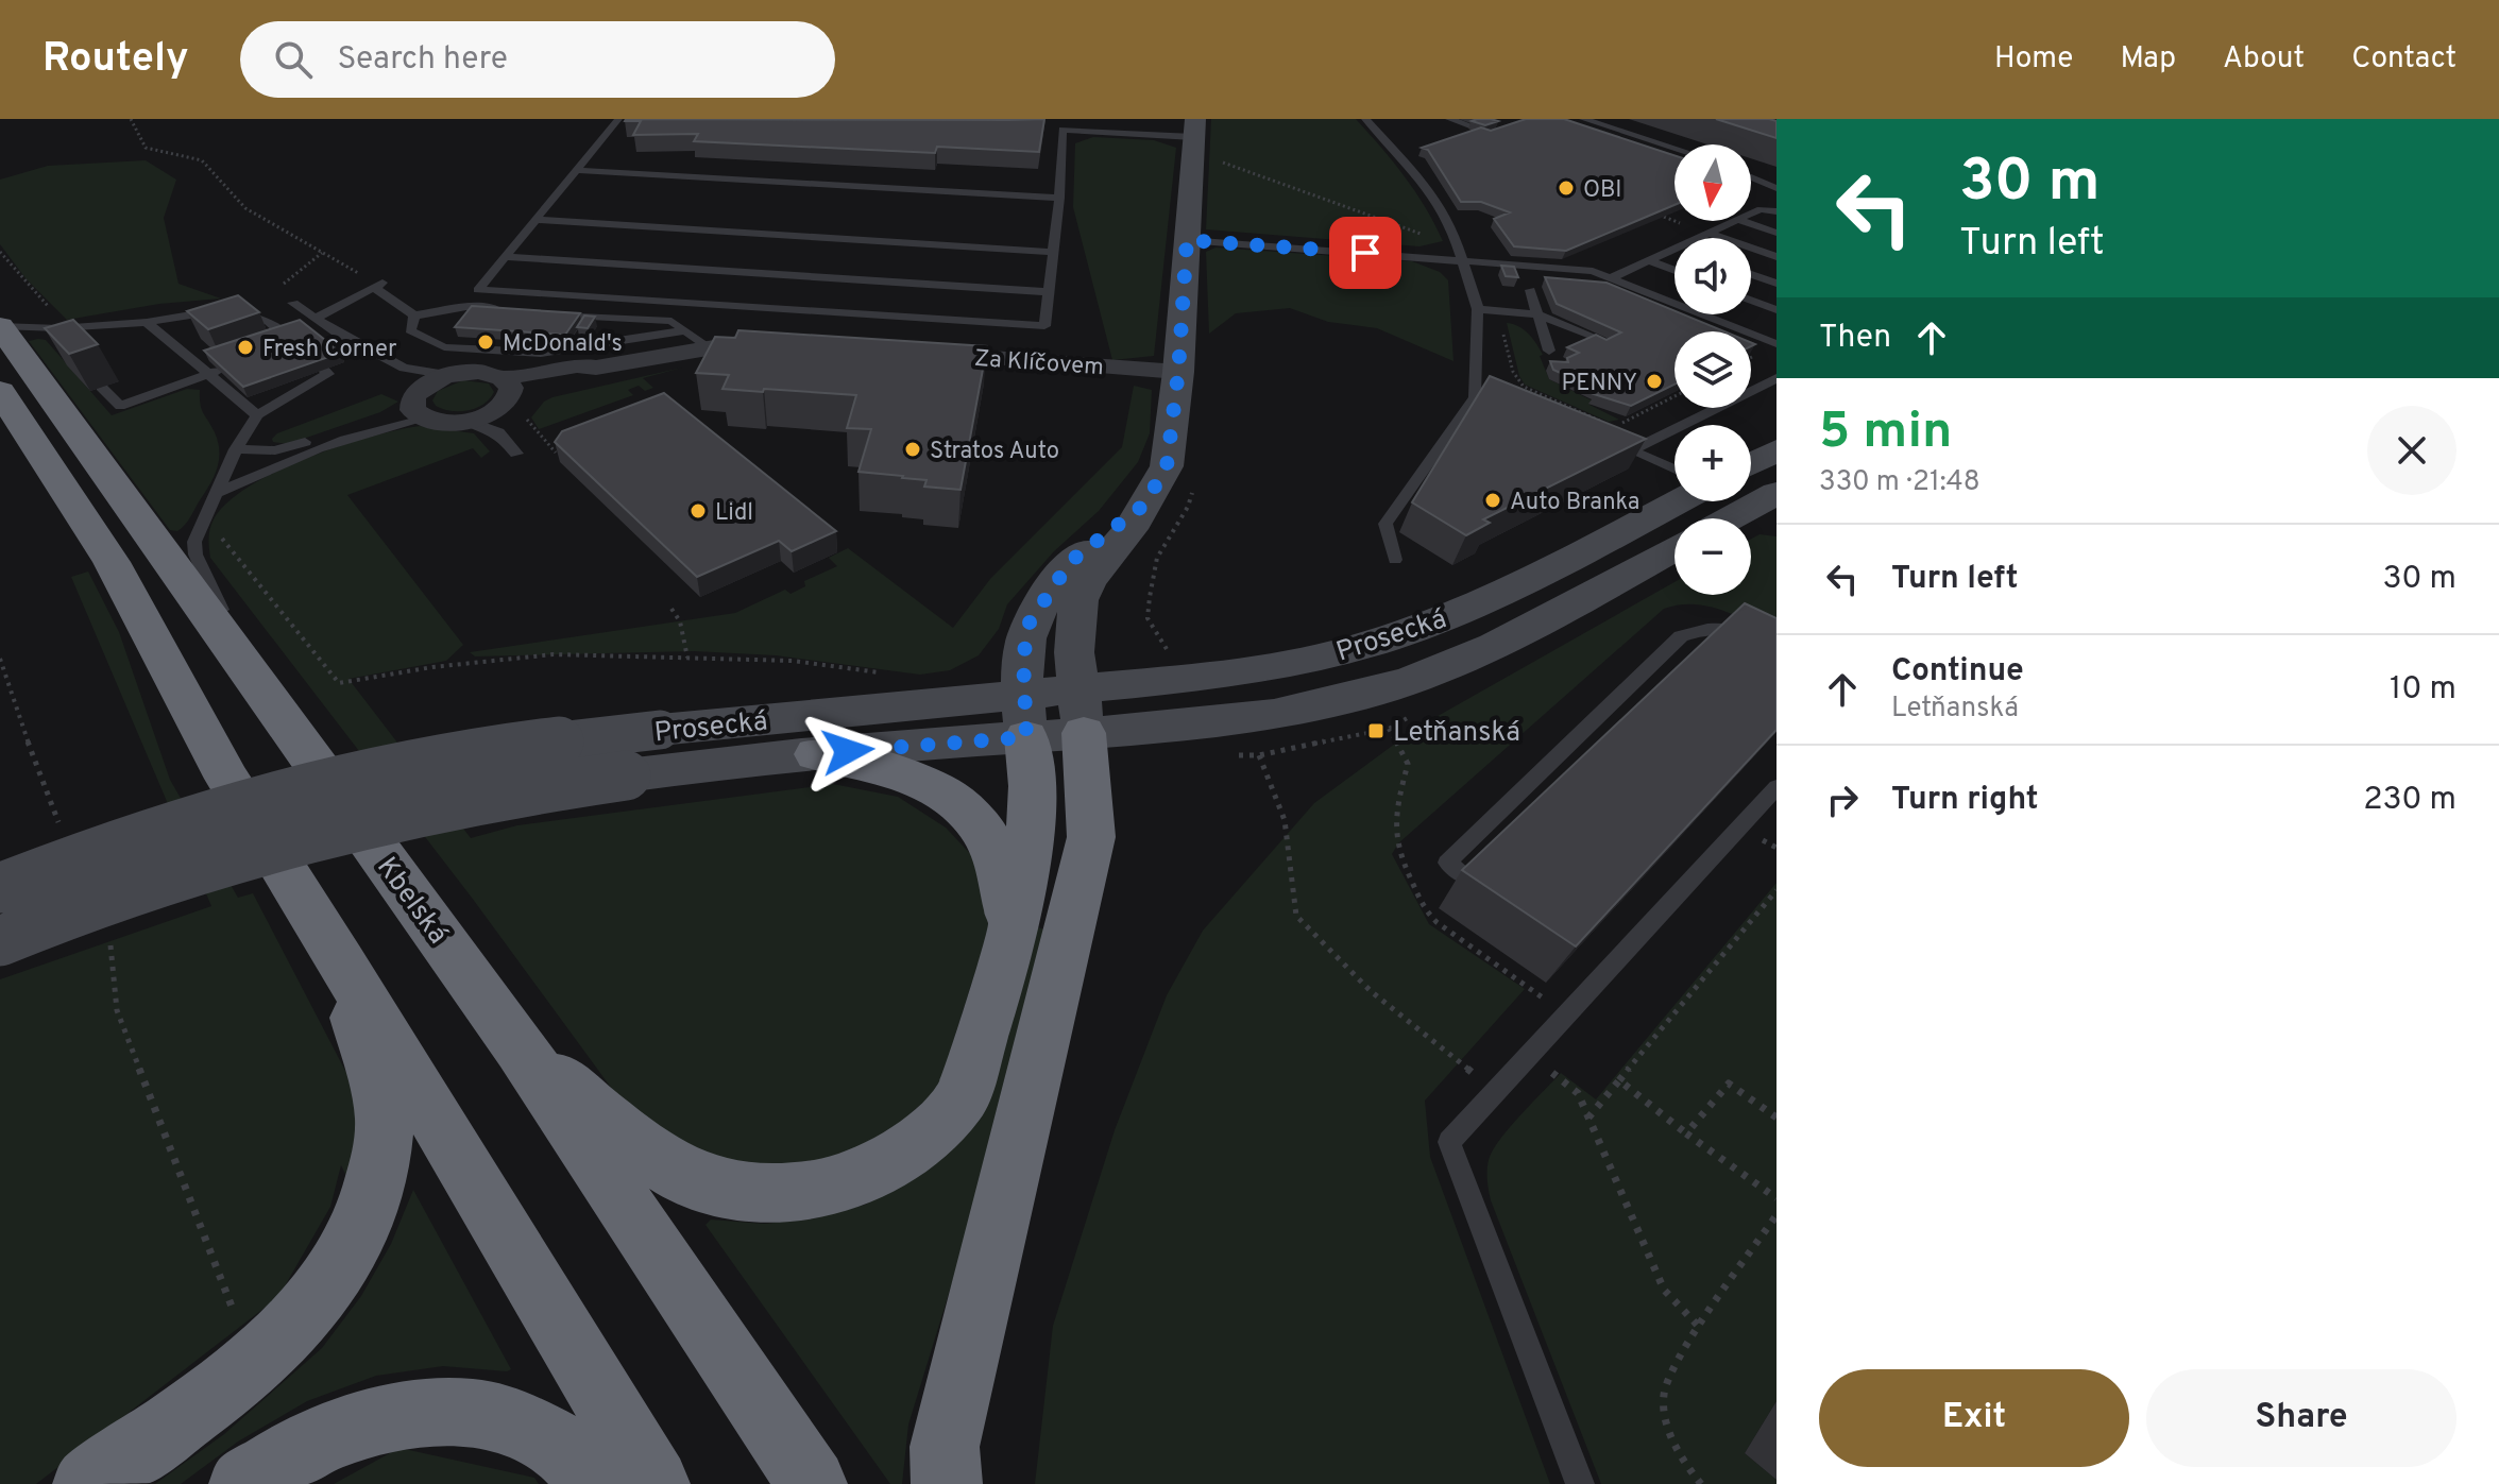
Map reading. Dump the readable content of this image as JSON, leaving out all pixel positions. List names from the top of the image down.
{
  "streets": {
    "highway": ["Kbelská"],
    "main road": ["Prosecká"],
    "street": ["Za Klíčovem"]
  },
  "places": {
    "other": [
      "OBI",
      "McDonald's",
      "Fresh Corner",
      "PENNY",
      "Stratos Auto",
      "Auto Branka",
      "Lidl"
    ],
    "transit": ["Letňanská"]
  },
  "north": "bottom",
  "page": {
    "header": "Routely",
    "search": "Search here",
    "nav": [
      "Home",
      "Map",
      "About",
      "Contact"
    ],
    "turn": ["30 m", "Turn left"],
    "map_buttons": ["+", "−"],
    "then": "Then",
    "heading": ["5 min", "330 m · 21:48"],
    "list": [
      {
        "name": "Turn left",
        "value": "30 m"
      },
      {
        "name": "Continue",
        "note": "Letňanská",
        "value": "10 m"
      },
      {
        "name": "Turn right",
        "value": "230 m"
      }
    ],
    "buttons": ["Exit", "Share"]
  }
}
